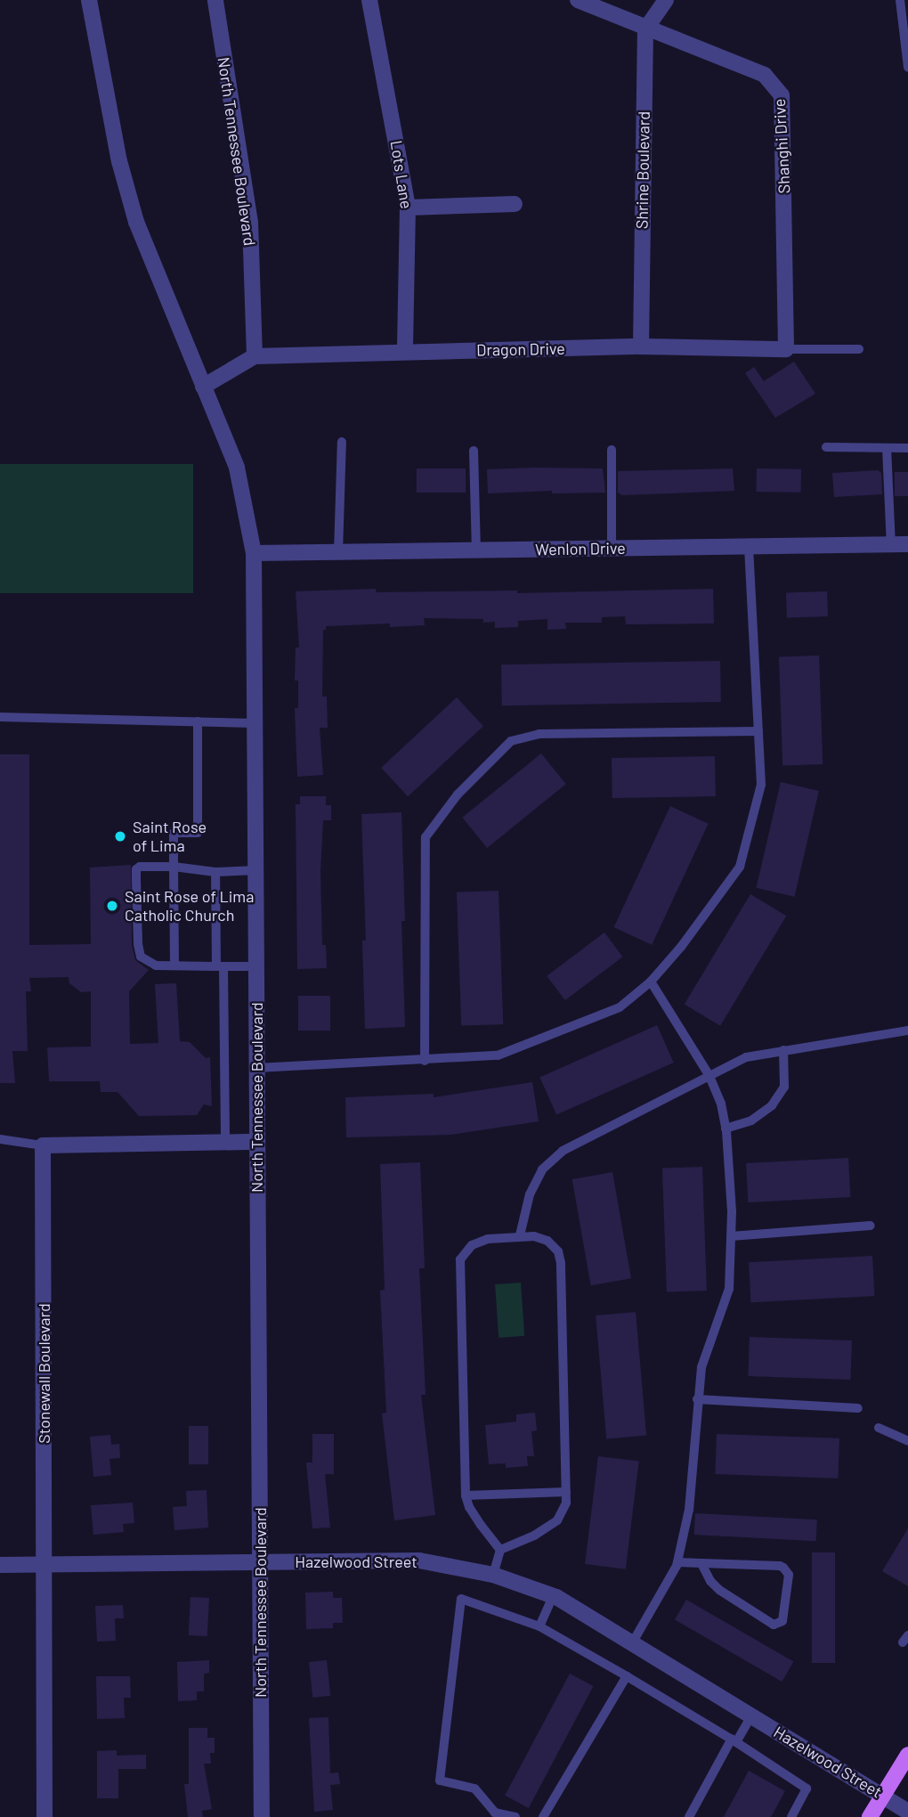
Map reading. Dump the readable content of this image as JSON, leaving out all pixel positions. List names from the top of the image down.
{
  "streets": {
    "street": [
      "Shanghi Drive",
      "North Tennessee Boulevard",
      "Shrine Boulevard",
      "Lots Lane",
      "Dragon Drive",
      "Wenlon Drive",
      "Stonewall Boulevard",
      "Hazelwood Street"
    ]
  },
  "crossings": [
    ["Shanghi Drive", "Shrine Boulevard"],
    ["Shanghi Drive", "Dragon Drive"],
    ["North Tennessee Boulevard", "Dragon Drive"],
    ["North Tennessee Boulevard", "Wenlon Drive"],
    ["North Tennessee Boulevard", "Hazelwood Street"],
    ["Shrine Boulevard", "Dragon Drive"],
    ["Lots Lane", "Dragon Drive"],
    ["Stonewall Boulevard", "Hazelwood Street"]
  ],
  "places": ["Saint Rose of Lima", "Saint Rose of Lima Catholic Church"]
}
